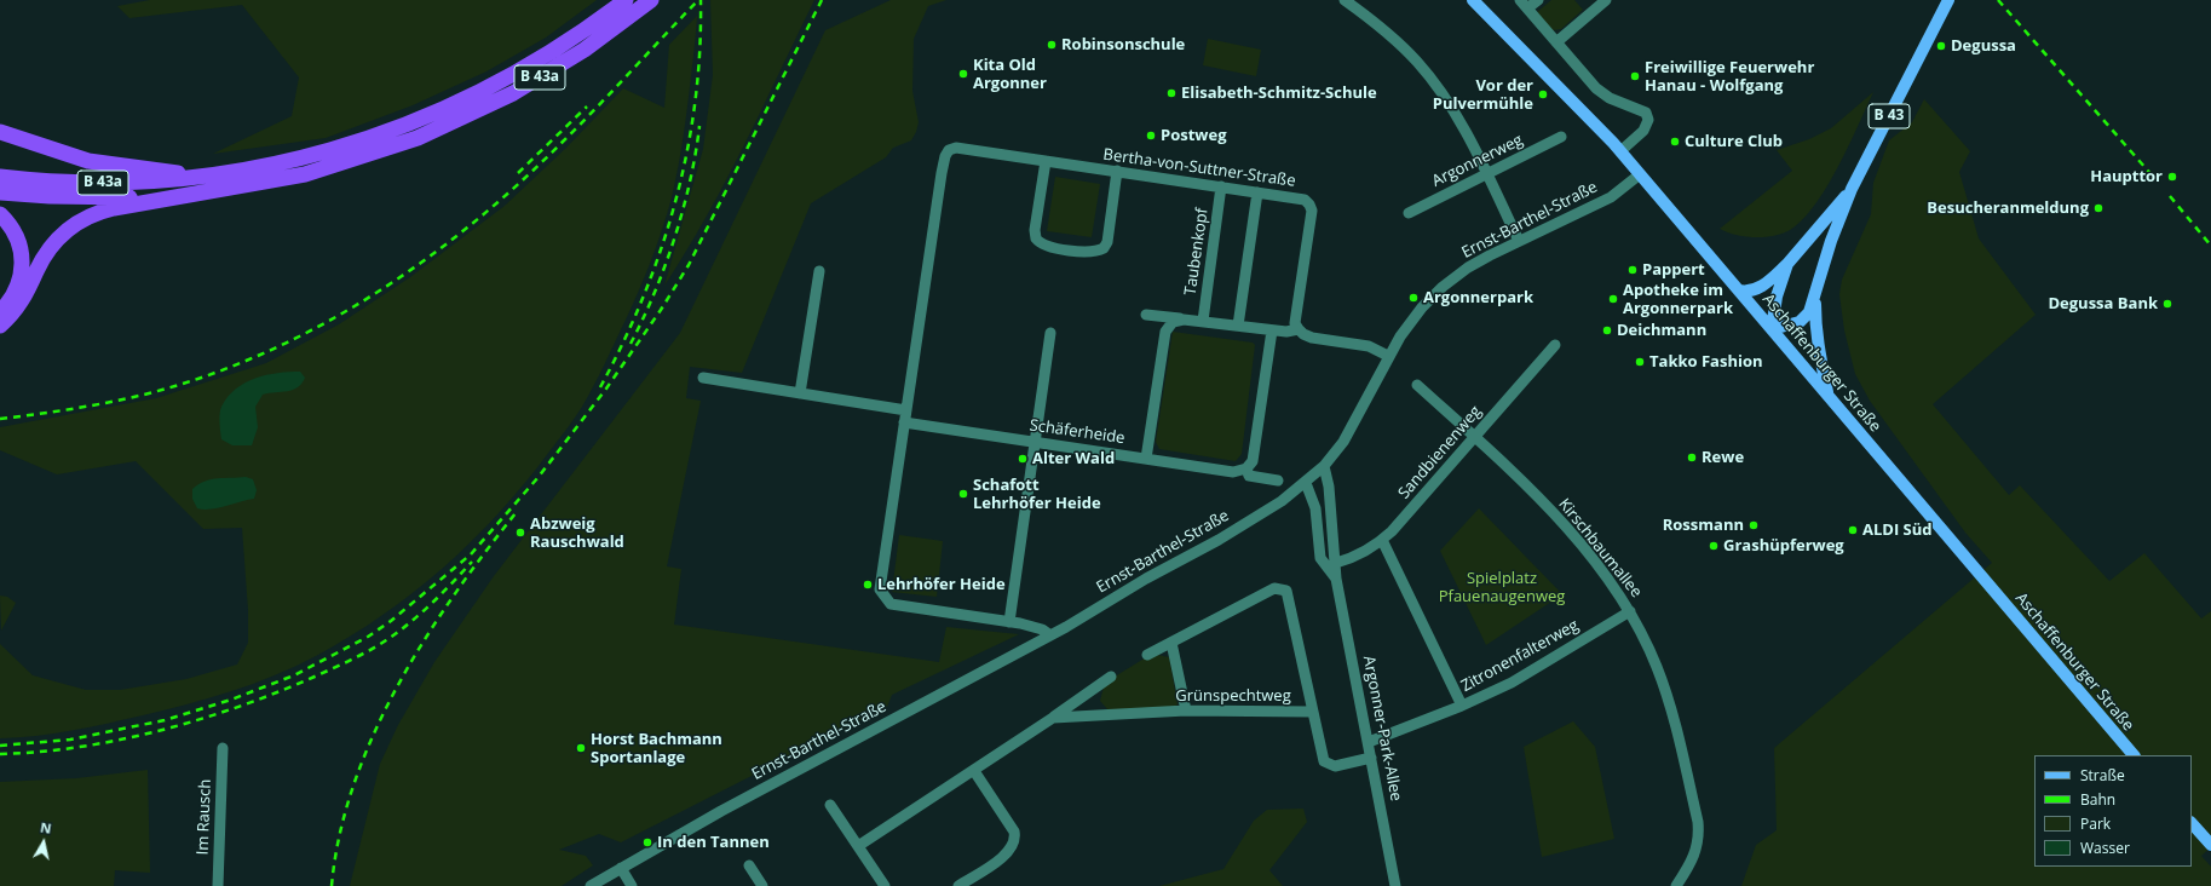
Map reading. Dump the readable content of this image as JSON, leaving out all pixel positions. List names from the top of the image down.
{
  "streets": {
    "highway": ["B 43a"],
    "main road": ["B 43", "Aschaffenburger Straße"],
    "street": [
      "Argonnerweg",
      "Bertha-von-Suttner-Straße",
      "Ernst-Barthel-Straße",
      "Taubenkopf",
      "Schäferheide",
      "Sandbienenweg",
      "Kirschbaumallee",
      "Zitronenfalterweg",
      "Grünspechtweg",
      "Argonner-Park-Allee",
      "Im Rausch"
    ]
  },
  "crossings": [
    ["B 43", "Aschaffenburger Straße"],
    ["Bertha-von-Suttner-Straße", "Taubenkopf"],
    ["Ernst-Barthel-Straße", "Aschaffenburger Straße"],
    ["Ernst-Barthel-Straße", "Argonner-Park-Allee"],
    ["Sandbienenweg", "Kirschbaumallee"],
    ["Sandbienenweg", "Argonner-Park-Allee"],
    ["Kirschbaumallee", "Zitronenfalterweg"],
    ["Zitronenfalterweg", "Argonner-Park-Allee"],
    ["Grünspechtweg", "Argonner-Park-Allee"]
  ],
  "parks": ["Spielplatz Pfauenaugenweg"],
  "places": [
    "Robinsonschule",
    "Degussa",
    "Kita Old Argonner",
    "Freiwillige Feuerwehr Hanau - Wolfgang",
    "Elisabeth-Schmitz-Schule",
    "Vor der Pulvermühle",
    "Postweg",
    "Culture Club",
    "Haupttor",
    "Besucheranmeldung",
    "Pappert",
    "Argonnerpark",
    "Apotheke im Argonnerpark",
    "Degussa Bank",
    "Deichmann",
    "Takko Fashion",
    "Rewe",
    "Alter Wald",
    "Schafott Lehrhöfer Heide",
    "Rossmann",
    "ALDI Süd",
    "Abzweig Rauschwald",
    "Grashüpferweg",
    "Lehrhöfer Heide",
    "Horst Bachmann Sportanlage",
    "In den Tannen"
  ],
  "legend": [
    "Straße",
    "Bahn",
    "Park",
    "Wasser"
  ],
  "north": "top"
}
